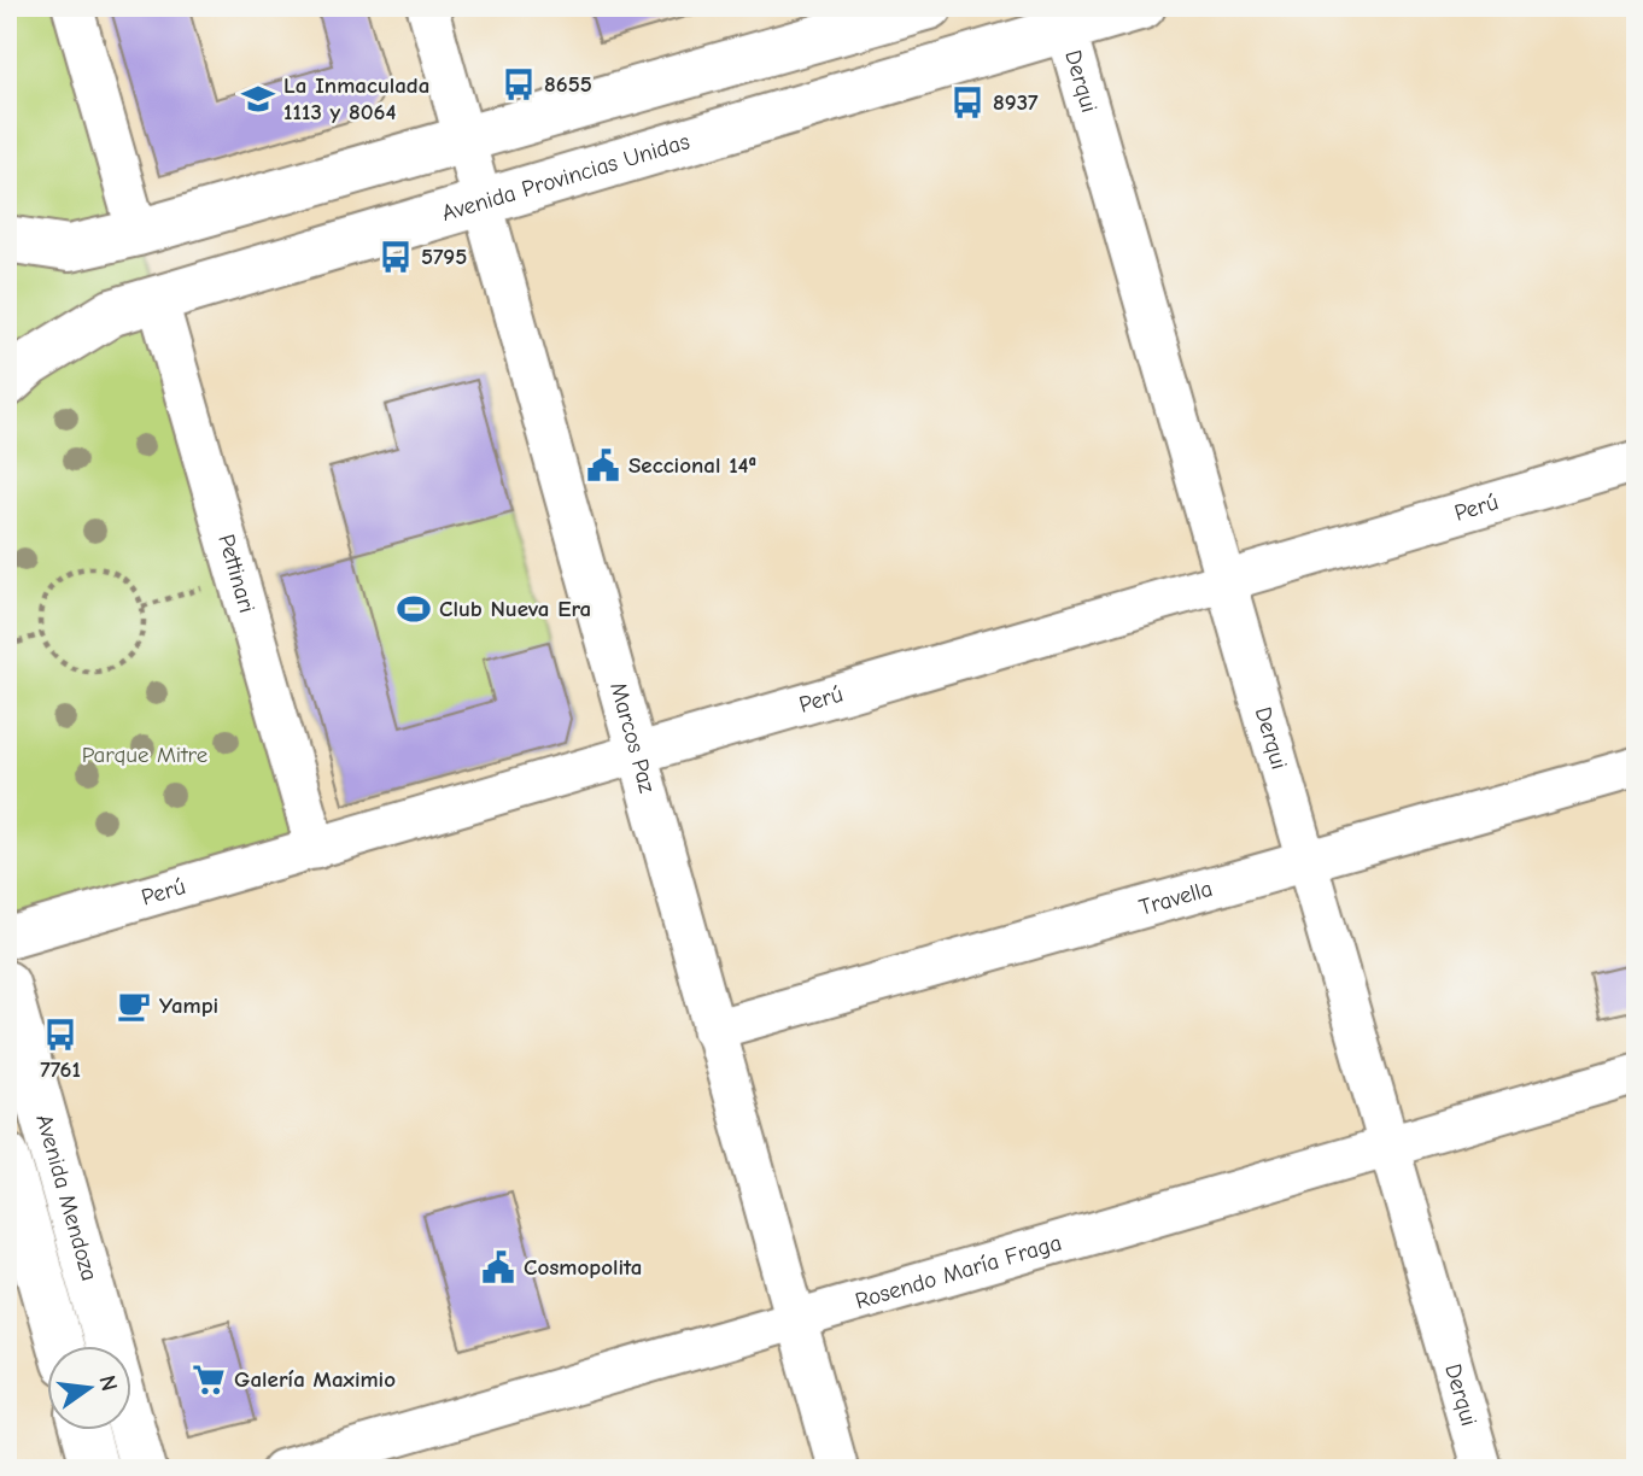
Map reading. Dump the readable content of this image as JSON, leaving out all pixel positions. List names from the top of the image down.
{
  "streets": {
    "main road": ["Avenida Provincias Unidas", "Avenida Mendoza"],
    "street": [
      "Derqui",
      "Perú",
      "Pettinari",
      "Marcos Paz",
      "Travella",
      "Rosendo María Fraga"
    ]
  },
  "crossings": [
    ["Derqui", "Avenida Provincias Unidas"],
    ["Derqui", "Perú"],
    ["Derqui", "Travella"],
    ["Derqui", "Rosendo María Fraga"],
    ["Avenida Provincias Unidas", "Pettinari"],
    ["Avenida Provincias Unidas", "Marcos Paz"],
    ["Perú", "Pettinari"],
    ["Perú", "Marcos Paz"],
    ["Marcos Paz", "Travella"],
    ["Marcos Paz", "Rosendo María Fraga"]
  ],
  "parks": ["Parque Mitre"],
  "places": {
    "bus stop": [
      "8655",
      "8937",
      "5795",
      "7761"
    ],
    "school or university": ["La Inmaculada 1113 y 8064"],
    "public building": ["Seccional 14ª", "Cosmopolita"],
    "sports": ["Club Nueva Era"],
    "cafe": ["Yampi"],
    "supermarket": ["Galería Maximio"]
  },
  "north": "right"
}
